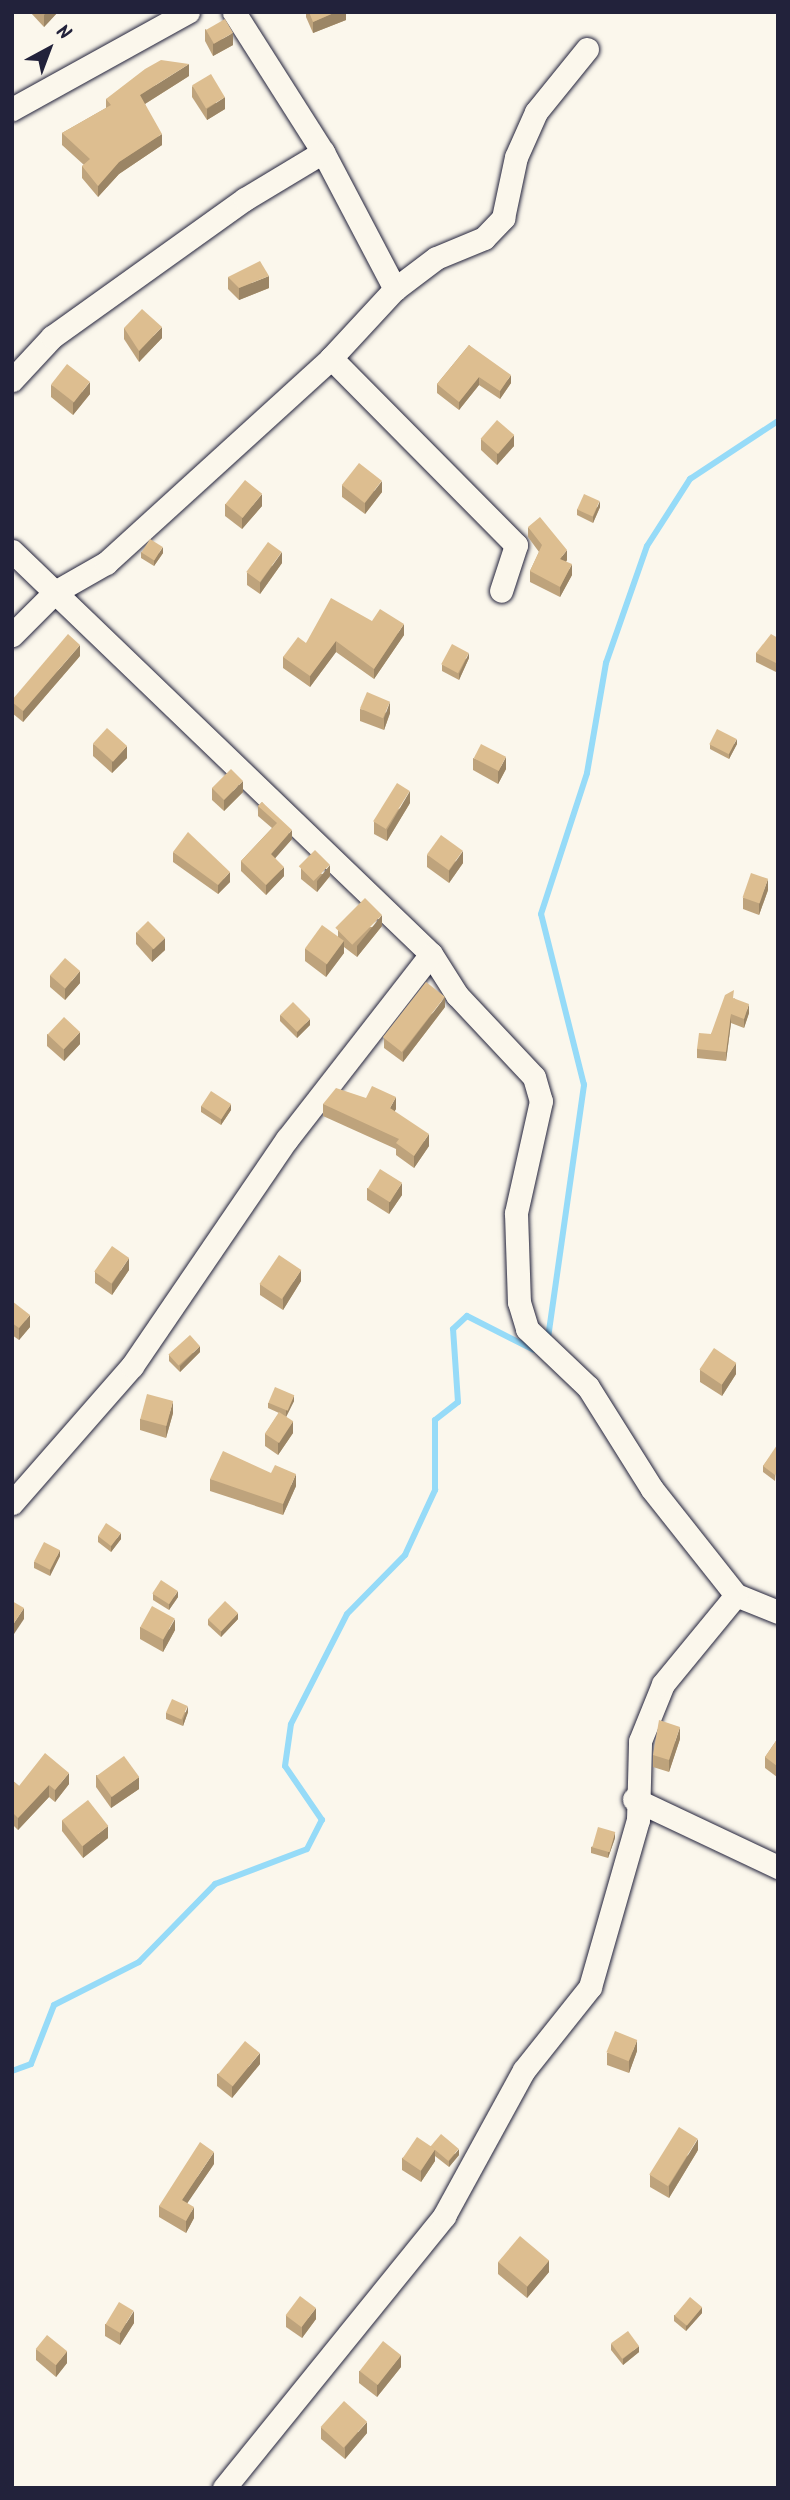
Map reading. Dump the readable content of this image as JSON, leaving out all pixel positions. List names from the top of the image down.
{
  "north": "top right"
}
